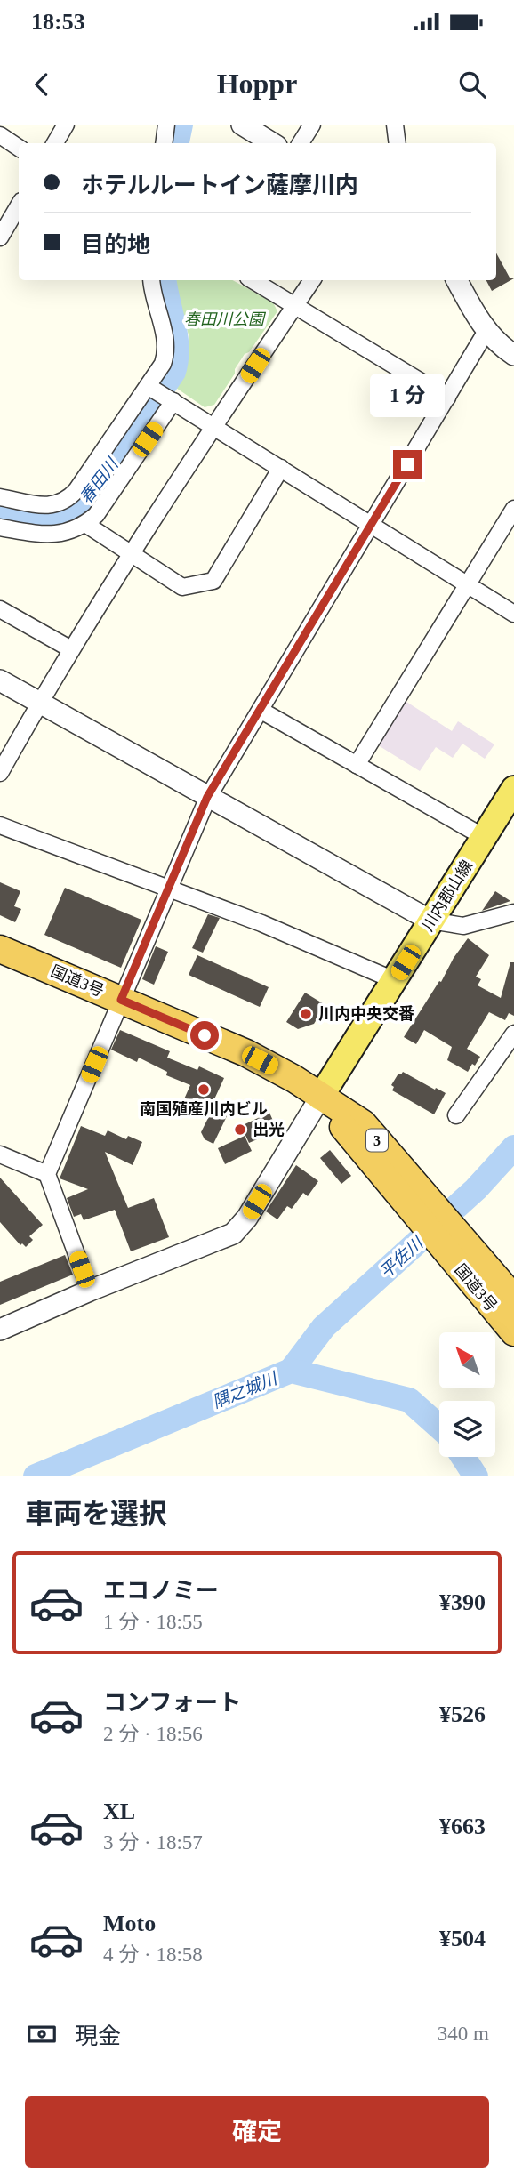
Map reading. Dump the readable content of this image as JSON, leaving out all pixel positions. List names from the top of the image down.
{
  "streets": {
    "highway": ["国道3号", "3"],
    "main road": ["川内郡山線"]
  },
  "crossings": [
    ["川内郡山線", "国道3号"]
  ],
  "water": ["春田川", "平佐川", "隅之城川"],
  "parks": ["春田川公園"],
  "places": ["川内中央交番", "南国殖産川内ビル", "出光"],
  "north": "top left",
  "page": {
    "status": "18:53",
    "header": "Hoppr",
    "banner": ["ホテルルートイン薩摩川内", "目的地"],
    "bubble": "1 分",
    "heading": "車両を選択",
    "list": [
      {
        "name": "エコノミー",
        "note": "1 分 · 18:55",
        "value": "¥390"
      },
      {
        "name": "コンフォート",
        "note": "2 分 · 18:56",
        "value": "¥526"
      },
      {
        "name": "XL",
        "note": "3 分 · 18:57",
        "value": "¥663"
      },
      {
        "name": "Moto",
        "note": "4 分 · 18:58",
        "value": "¥504"
      }
    ],
    "pay": ["現金", "340 m"],
    "buttons": "確定"
  }
}
